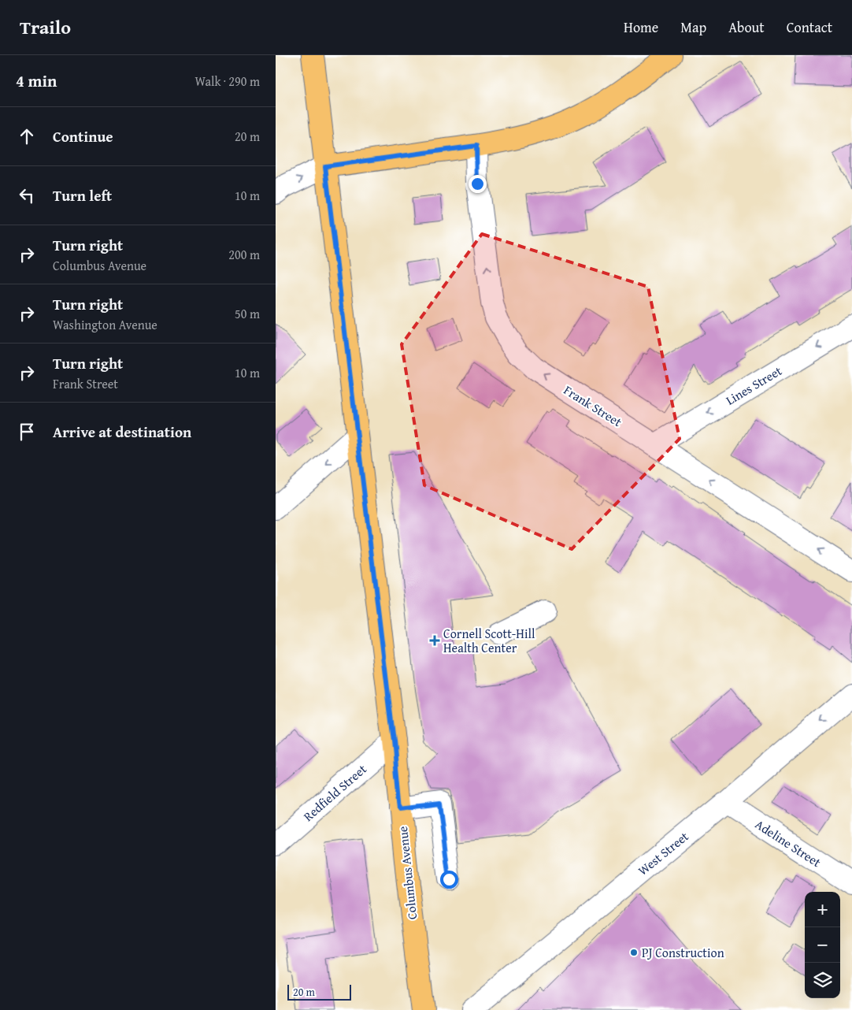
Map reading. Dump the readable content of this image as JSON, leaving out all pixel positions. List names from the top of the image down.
{
  "streets": {
    "main road": ["Columbus Avenue"],
    "street": [
      "Lines Street",
      "Frank Street",
      "Redfield Street",
      "Adeline Street",
      "West Street"
    ]
  },
  "crossings": [
    ["Lines Street", "Frank Street"],
    ["Redfield Street", "Columbus Avenue"],
    ["Adeline Street", "West Street"]
  ],
  "one_way": ["Lines Street", "Frank Street"],
  "places": {
    "health": ["Cornell Scott-Hill Health Center"],
    "other": ["PJ Construction"]
  },
  "scale_bar": "20 m",
  "page": {
    "header": "Trailo",
    "nav": [
      "Home",
      "Map",
      "About",
      "Contact"
    ],
    "heading": ["4 min", "Walk · 290 m"],
    "list": [
      ["Continue", "20 m"],
      ["Turn left", "10 m"],
      ["Turn right", "Columbus Avenue", "200 m"],
      ["Turn right", "Washington Avenue", "50 m"],
      ["Turn right", "Frank Street", "10 m"],
      "Arrive at destination"
    ],
    "map_buttons": ["+", "−"],
    "scale": "20 m"
  }
}
